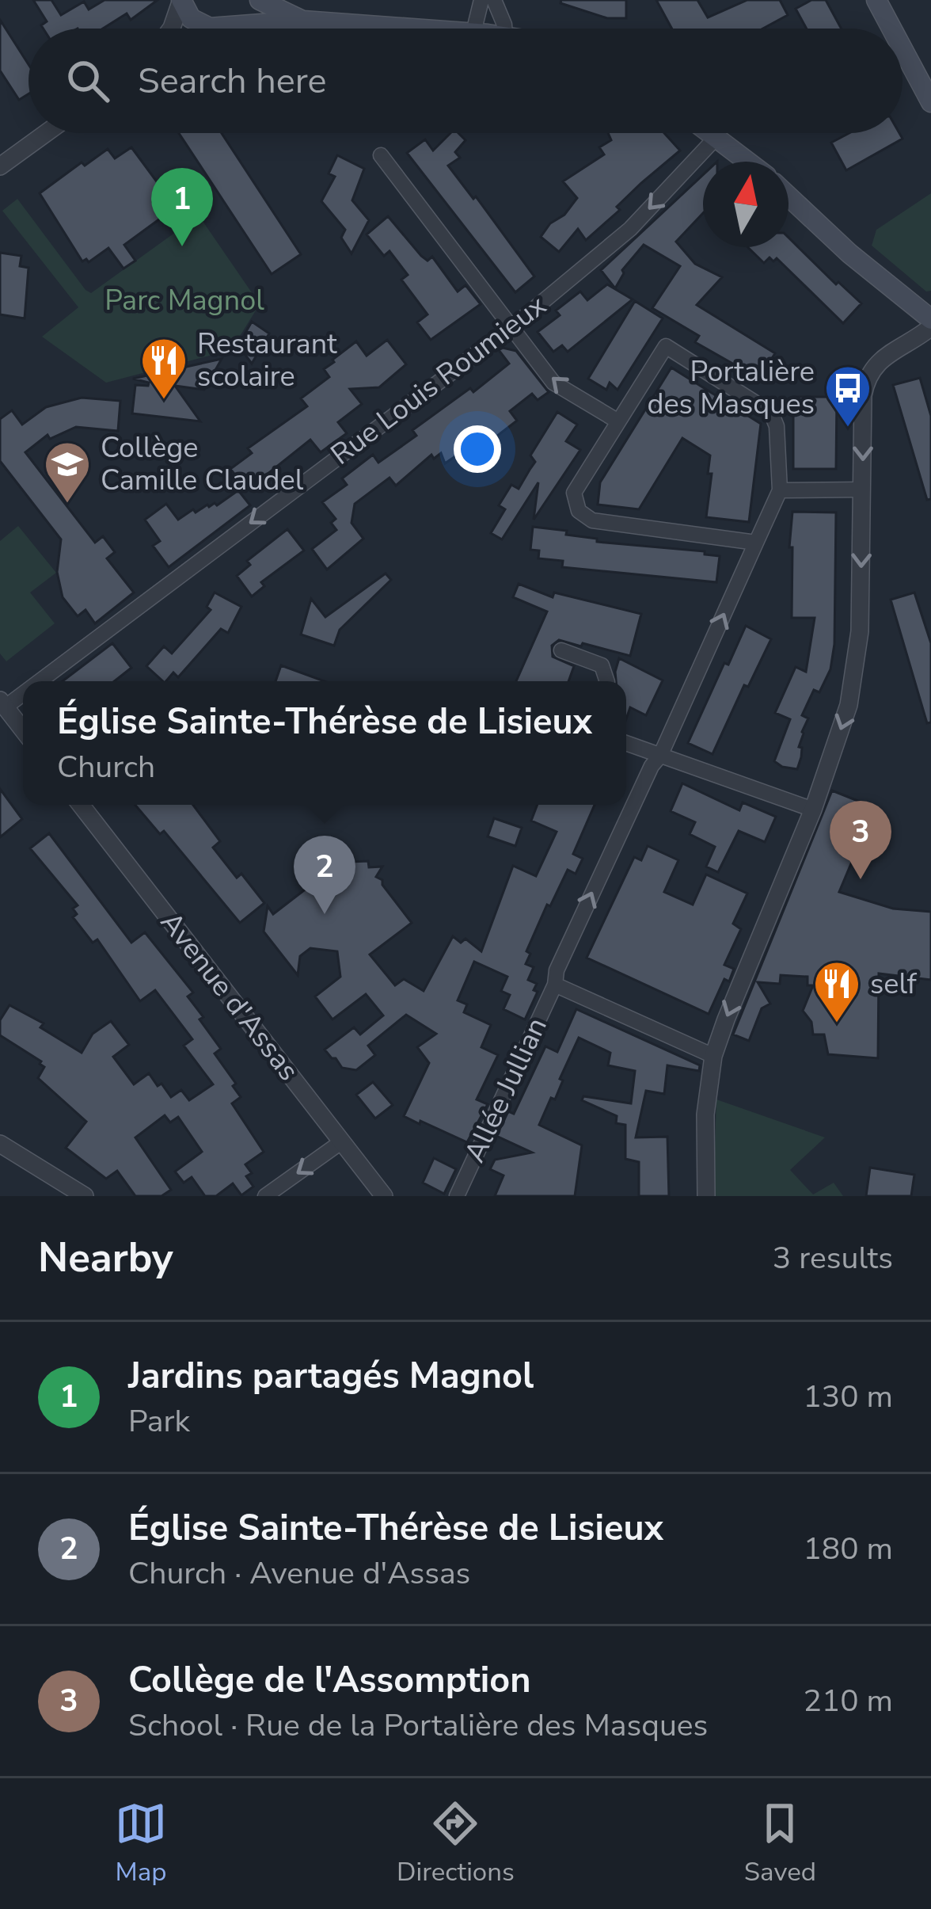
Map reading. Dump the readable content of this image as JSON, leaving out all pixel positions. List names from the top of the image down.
{
  "streets": {
    "street": ["Rue Louis Roumieux", "Avenue d'Assas", "Allée Jullian"]
  },
  "one_way": ["Rue Louis Roumieux", "Allée Jullian"],
  "parks": ["Parc Magnol"],
  "places": {
    "restaurant": ["Restaurant scolaire", "self"],
    "bus stop": ["Portalière des Masques"],
    "school or university": ["Collège Camille Claudel"]
  },
  "north": "top",
  "page": {
    "search": "Search here",
    "pins": ["1", "3", "2"],
    "popup": ["Église Sainte-Thérèse de Lisieux", "Church"],
    "heading": ["Nearby", "3 results"],
    "list": [
      {
        "mark": "1",
        "name": "Jardins partagés Magnol",
        "note": "Park",
        "value": "130 m"
      },
      {
        "mark": "2",
        "name": "Église Sainte-Thérèse de Lisieux",
        "note": "Church · Avenue d'Assas",
        "value": "180 m"
      },
      {
        "mark": "3",
        "name": "Collège de l'Assomption",
        "note": "School · Rue de la Portalière des Masques",
        "value": "210 m"
      }
    ],
    "nav": ["Map", "Directions", "Saved"]
  }
}
